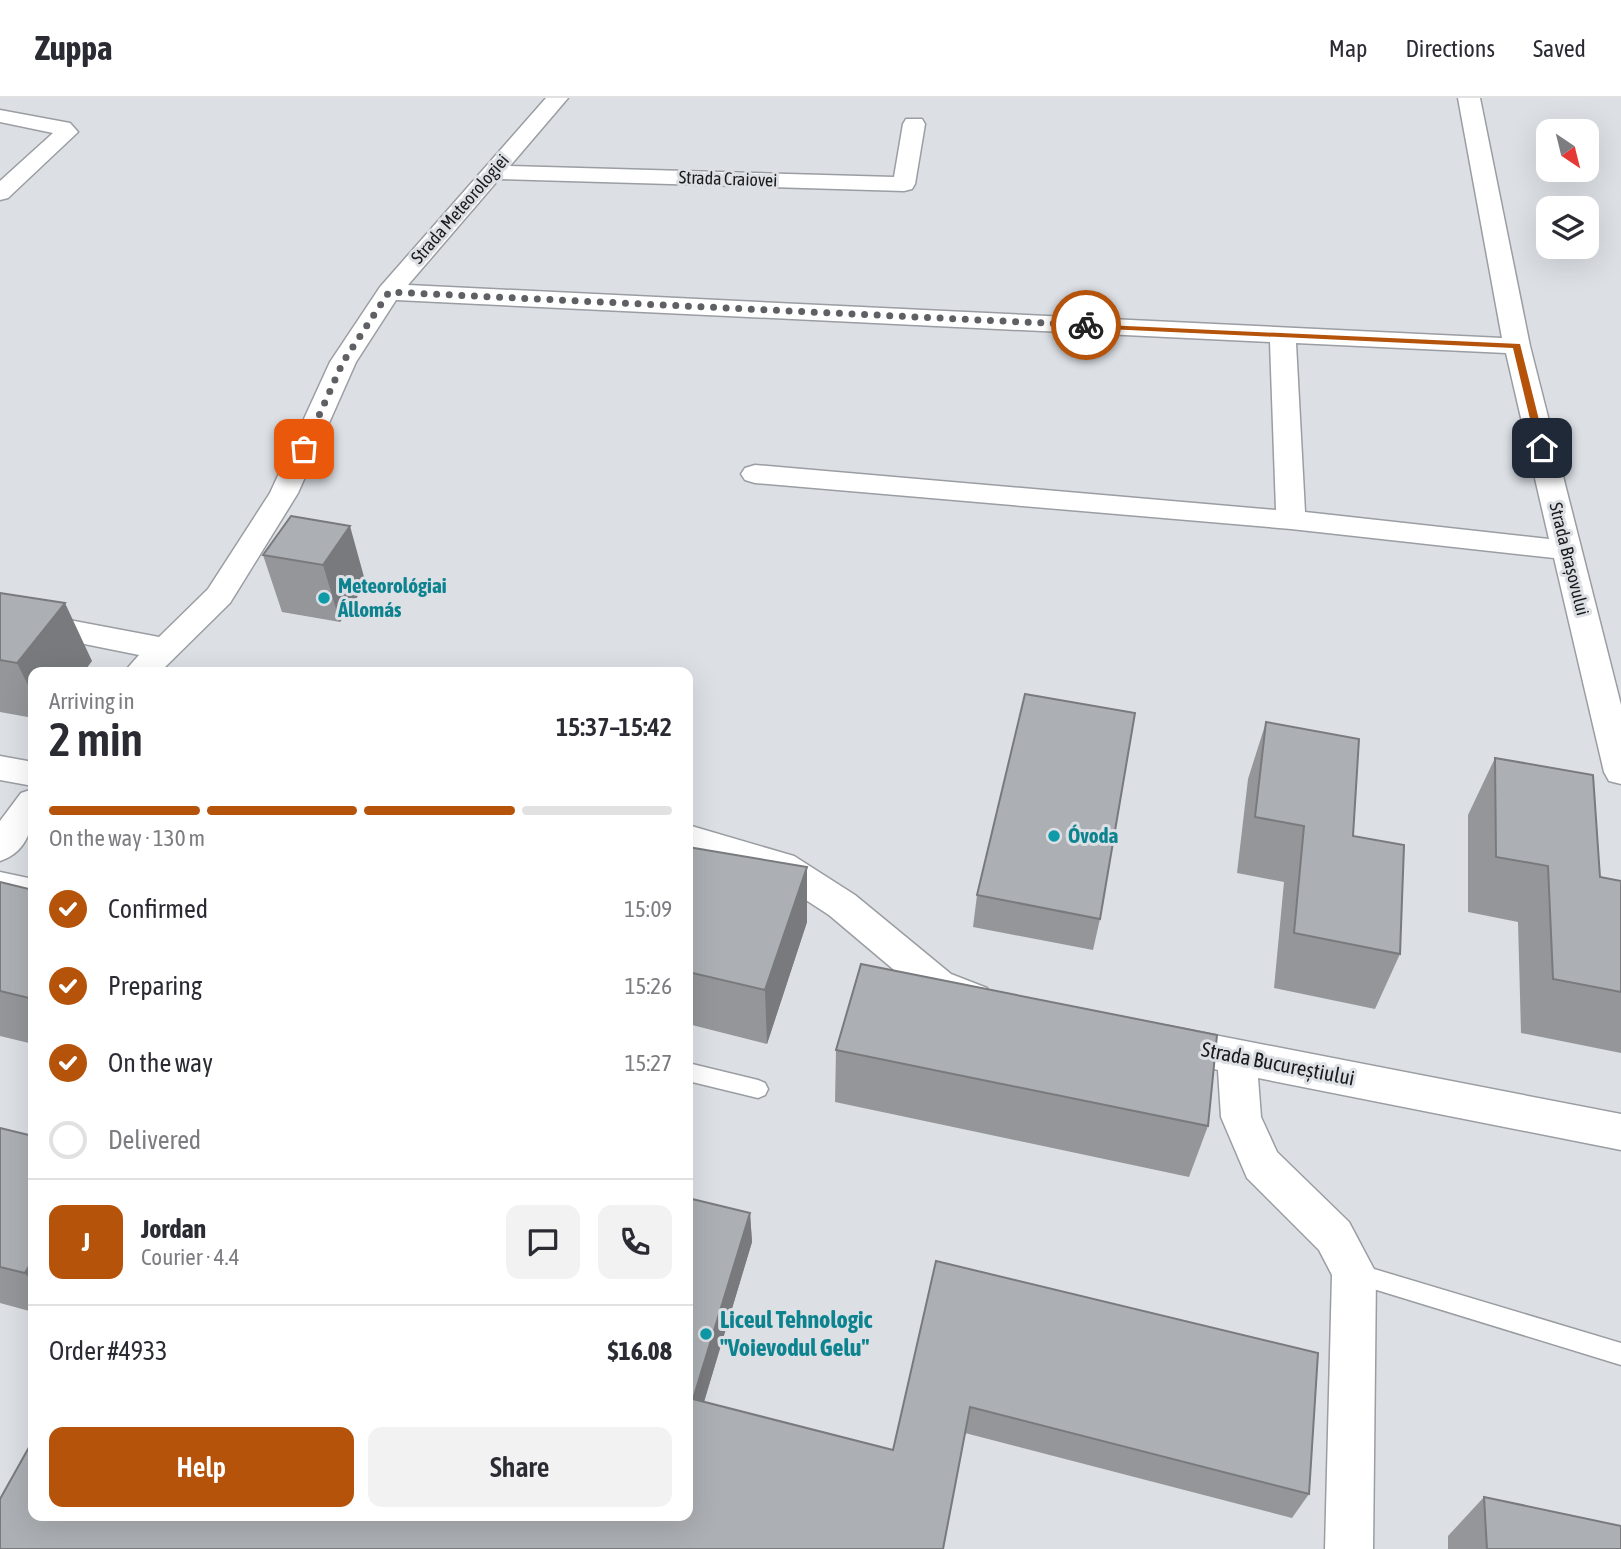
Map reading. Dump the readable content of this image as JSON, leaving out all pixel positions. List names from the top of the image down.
{
  "streets": {
    "street": [
      "Strada Craiovei",
      "Strada Meteorologiei",
      "Strada Brașovului",
      "Strada Bucureștiului"
    ]
  },
  "crossings": [
    ["Strada Craiovei", "Strada Meteorologiei"]
  ],
  "places": ["Meteorológiai Állomás", "Óvoda", "Liceul Tehnologic \"Voievodul Gelu\""],
  "north": "bottom right",
  "page": {
    "header": "Zuppa",
    "nav": ["Map", "Directions", "Saved"],
    "heading": ["2 min", "Arriving in", "15:37–15:42"],
    "panel": [
      "Jordan",
      "Courier · 4.4",
      "Order #4933",
      "$16.08"
    ],
    "bar": "On the way · 130 m",
    "list": [
      ["Confirmed", "15:09"],
      ["Preparing", "15:26"],
      ["On the way", "15:27"],
      "Delivered"
    ],
    "round": "J",
    "buttons": ["Help", "Share"]
  }
}
